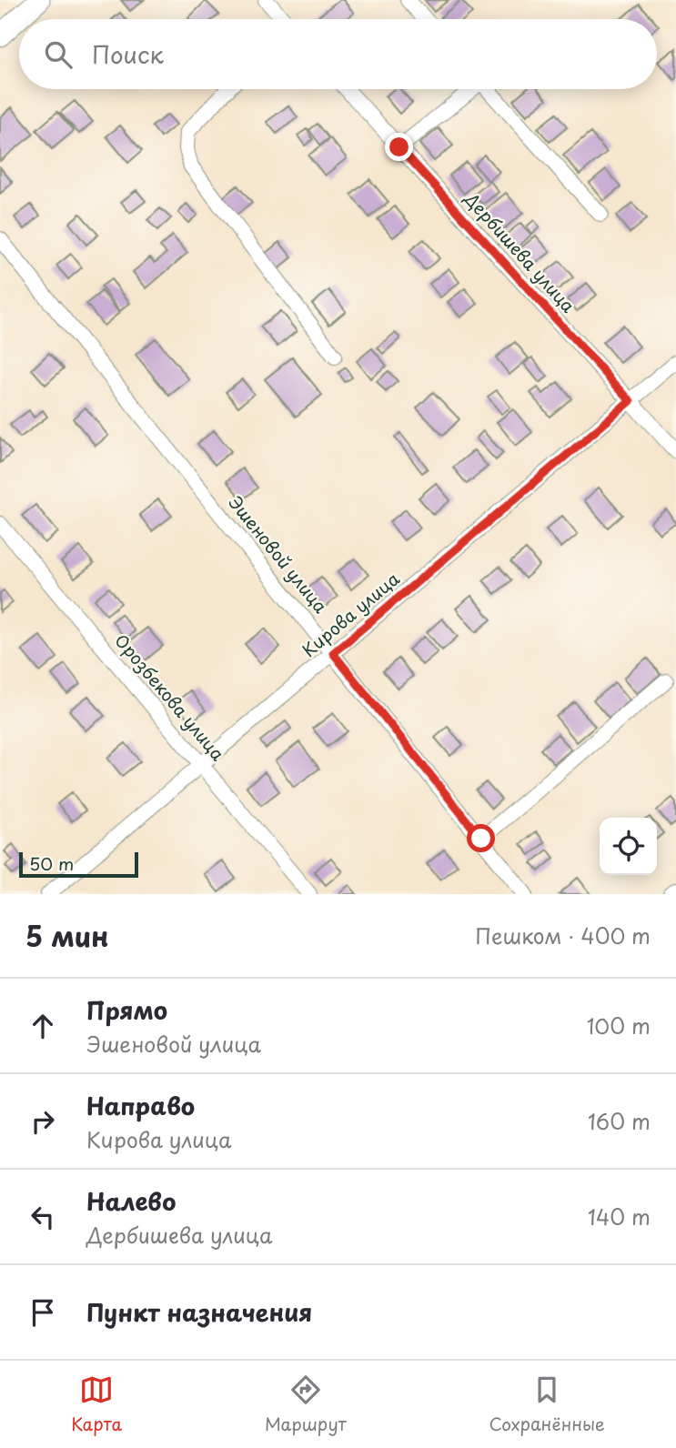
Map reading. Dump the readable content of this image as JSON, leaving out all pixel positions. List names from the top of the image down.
{
  "streets": {
    "street": [
      "Дербишева улица",
      "Эшеновой улица",
      "Кирова улица",
      "Орозбекова улица"
    ]
  },
  "crossings": [
    ["Дербишева улица", "Кирова улица"],
    ["Эшеновой улица", "Кирова улица"],
    ["Кирова улица", "Орозбекова улица"]
  ],
  "scale_bar": "50 m",
  "page": {
    "search": "Поиск",
    "scale": "50 m",
    "heading": ["5 мин", "Пешком · 400 m"],
    "list": [
      ["Прямо", "Эшеновой улица", "100 m"],
      ["Направо", "Кирова улица", "160 m"],
      ["Налево", "Дербишева улица", "140 m"],
      "Пункт назначения"
    ],
    "nav": ["Карта", "Маршрут", "Сохранённые"]
  }
}
